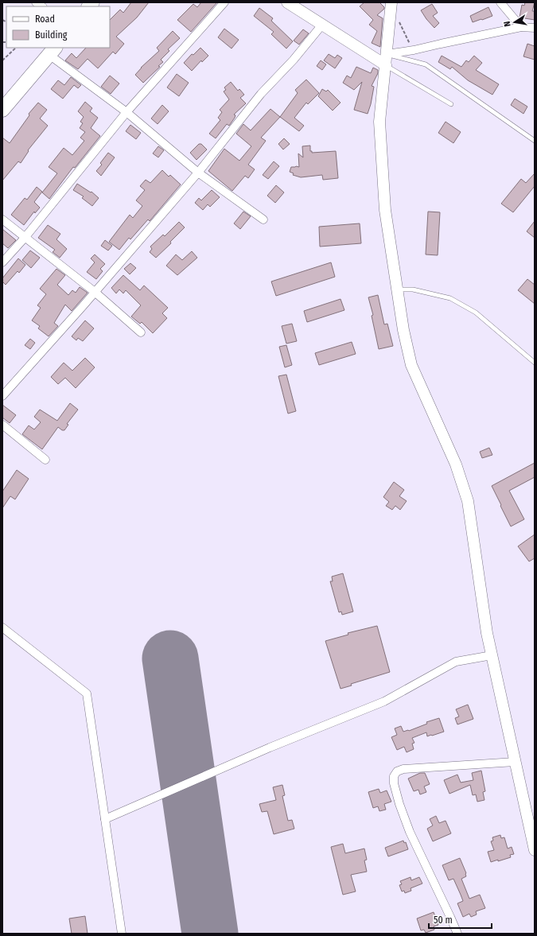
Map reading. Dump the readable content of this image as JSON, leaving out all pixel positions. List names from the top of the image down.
{
  "legend": ["Road", "Building"],
  "scale_bar": "50 m",
  "north": "left"
}
